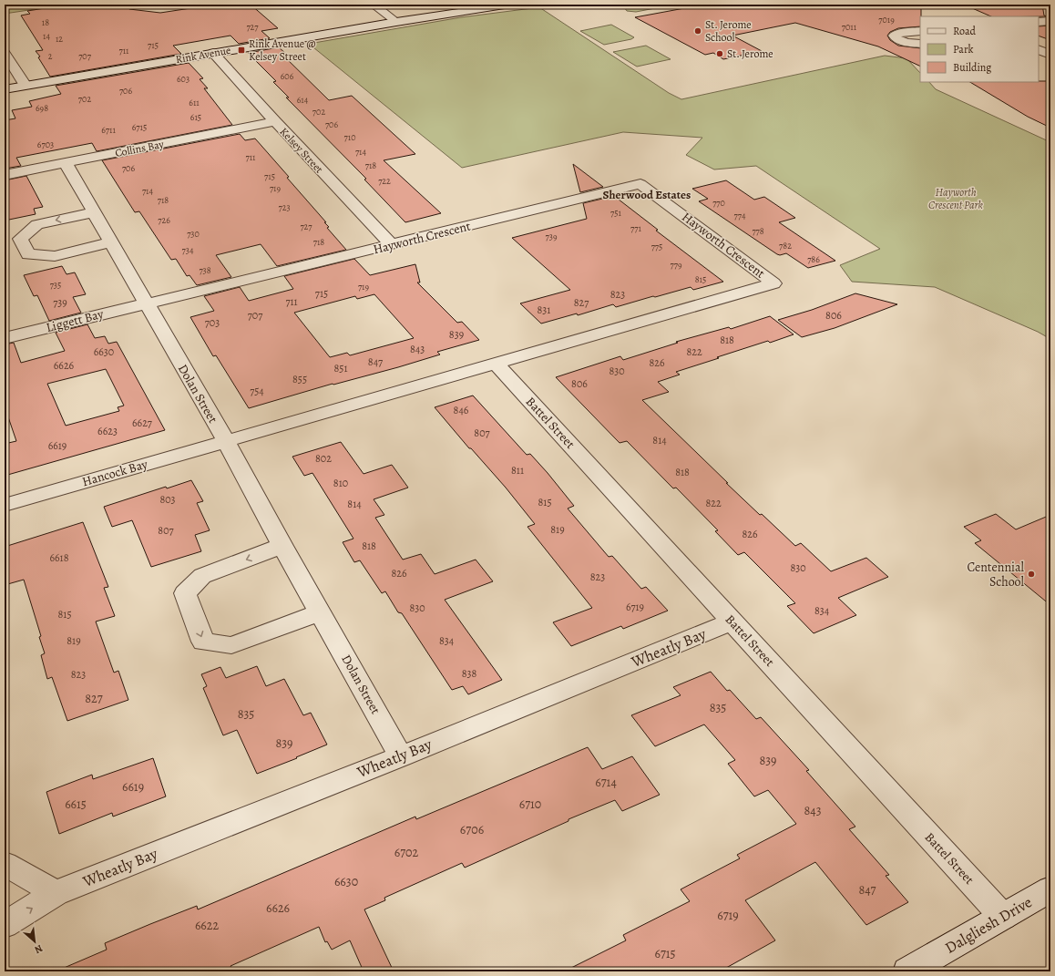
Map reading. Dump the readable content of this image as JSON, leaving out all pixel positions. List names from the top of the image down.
{
  "streets": {
    "street": [
      "Rink Avenue",
      "Collins Bay",
      "Kelsey Street",
      "Hayworth Crescent",
      "Liggett Bay",
      "Dolan Street",
      "Battel Street",
      "Hancock Bay",
      "Wheatly Bay",
      "Dalgliesh Drive"
    ]
  },
  "crossings": [
    ["Rink Avenue", "Kelsey Street"],
    ["Collins Bay", "Kelsey Street"],
    ["Collins Bay", "Dolan Street"],
    ["Kelsey Street", "Hayworth Crescent"],
    ["Hayworth Crescent", "Liggett Bay"],
    ["Hayworth Crescent", "Dolan Street"],
    ["Hayworth Crescent", "Battel Street"],
    ["Hayworth Crescent", "Hancock Bay"],
    ["Liggett Bay", "Dolan Street"],
    ["Dolan Street", "Hancock Bay"],
    ["Dolan Street", "Wheatly Bay"],
    ["Battel Street", "Wheatly Bay"],
    ["Battel Street", "Dalgliesh Drive"]
  ],
  "districts": ["Sherwood Estates"],
  "parks": ["Hayworth Crescent Park"],
  "places": {
    "other": ["St. Jerome School", "St. Jerome", "Centennial School"],
    "transit": ["Rink Avenue @ Kelsey Street"]
  },
  "house_numbers": [
    "7019",
    "18",
    "727",
    "7011",
    "14",
    "12",
    "715",
    "711",
    "2",
    "707",
    "606",
    "603",
    "706",
    "702",
    "614",
    "611",
    "698",
    "702",
    "615",
    "706",
    "6715",
    "6711",
    "710",
    "6703",
    "714",
    "711",
    "718",
    "706",
    "715",
    "722",
    "719",
    "714",
    "718",
    "770",
    "723",
    "751",
    "774",
    "726",
    "727",
    "771",
    "778",
    "730",
    "739",
    "718",
    "782",
    "775",
    "734",
    "786",
    "779",
    "738",
    "815",
    "735",
    "719",
    "715",
    "823",
    "711",
    "739",
    "827",
    "831",
    "707",
    "806",
    "703",
    "839",
    "818",
    "843",
    "6630",
    "822",
    "847",
    "826",
    "6626",
    "851",
    "830",
    "855",
    "806",
    "754",
    "846",
    "6627",
    "6623",
    "807",
    "814",
    "6619",
    "802",
    "811",
    "818",
    "810",
    "803",
    "815",
    "822",
    "814",
    "819",
    "807",
    "826",
    "818",
    "6618",
    "830",
    "826",
    "823",
    "6719",
    "830",
    "834",
    "815",
    "819",
    "834",
    "838",
    "823",
    "827",
    "835",
    "835",
    "839",
    "839",
    "6714",
    "6619",
    "6615",
    "6710",
    "843",
    "6706",
    "6702",
    "6630",
    "847",
    "6626",
    "6719",
    "6622",
    "6715"
  ],
  "legend": ["Road", "Park", "Building"],
  "north": "bottom right"
}
